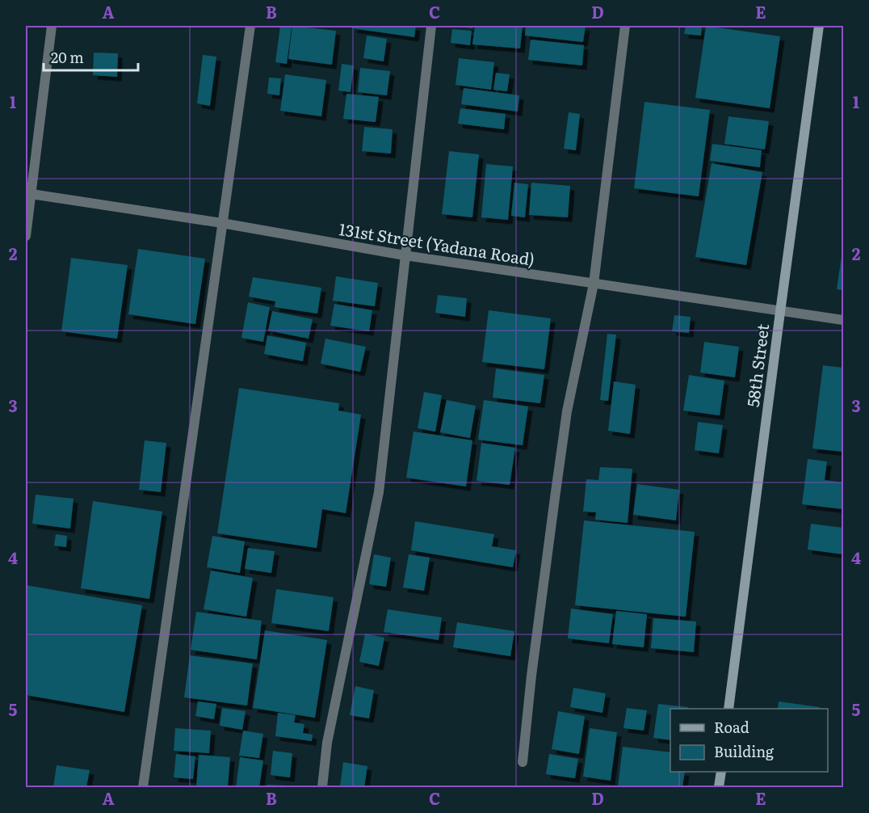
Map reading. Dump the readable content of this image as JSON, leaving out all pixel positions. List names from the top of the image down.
{
  "streets": {
    "main road": ["58th Street"],
    "street": ["131st Street (Yadana Road)"]
  },
  "crossings": [
    ["131st Street (Yadana Road)", "58th Street"]
  ],
  "legend": ["Road", "Building"],
  "scale_bar": "20 m",
  "grid": {
    "columns": [
      "A",
      "B",
      "C",
      "D",
      "E"
    ],
    "rows": [
      "1",
      "2",
      "3",
      "4",
      "5"
    ]
  }
}
